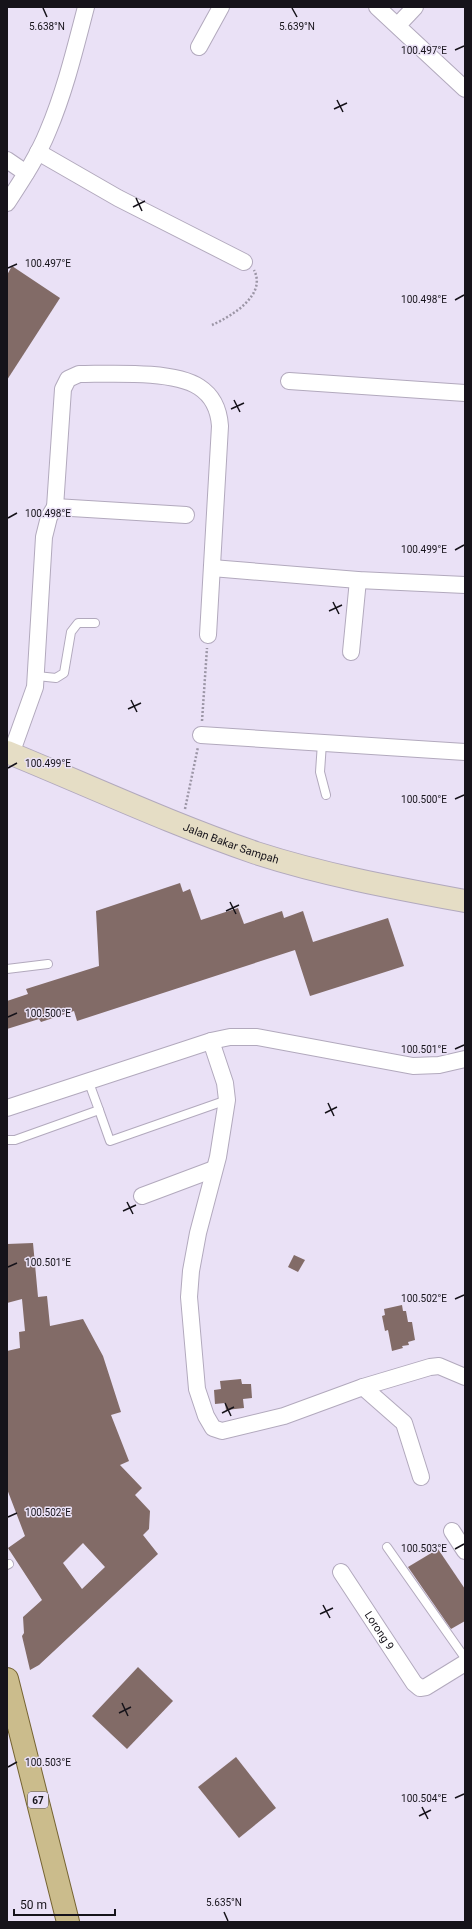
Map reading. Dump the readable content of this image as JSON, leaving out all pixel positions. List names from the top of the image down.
{
  "streets": {
    "main road": ["Jalan Bakar Sampah", "67"],
    "street": ["Lorong 9"]
  },
  "scale_bar": "50 m",
  "coordinates": [
    "5.638°N",
    "5.639°N",
    "100.497°E",
    "100.498°E",
    "100.499°E",
    "100.500°E",
    "100.501°E",
    "100.502°E",
    "100.503°E",
    "100.504°E",
    "5.635°N"
  ]
}
